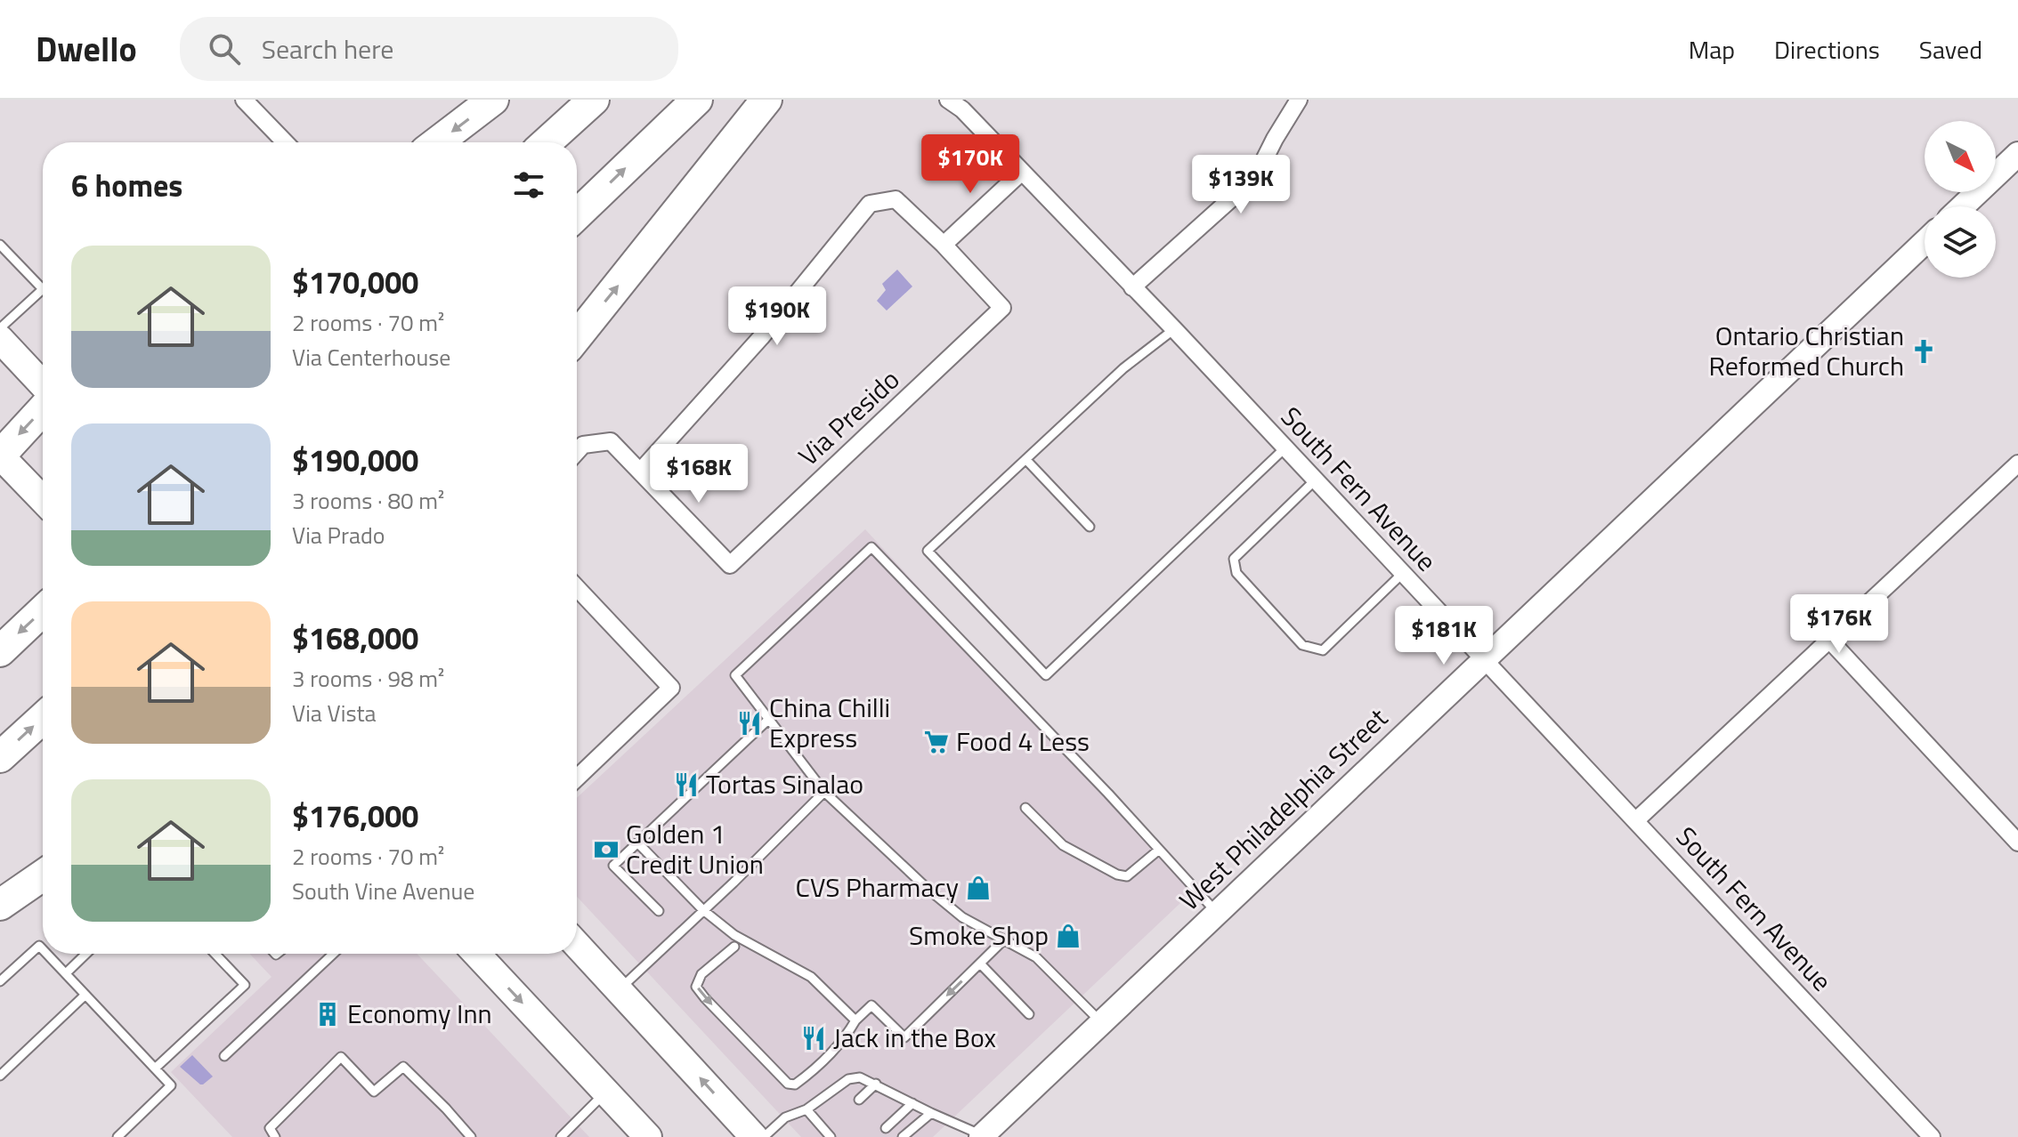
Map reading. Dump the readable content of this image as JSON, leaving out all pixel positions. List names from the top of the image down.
{
  "streets": {
    "main road": ["West Philadelphia Street"],
    "street": ["Via Presido", "South Fern Avenue"]
  },
  "crossings": [
    ["South Fern Avenue", "West Philadelphia Street"]
  ],
  "places": {
    "church": ["Ontario Christian Reformed Church"],
    "restaurant": ["China Chilli Express", "Tortas Sinalao", "Jack in the Box"],
    "supermarket": ["Food 4 Less"],
    "bank": ["Golden 1 Credit Union"],
    "shop": ["CVS Pharmacy", "Smoke Shop"],
    "building": ["Economy Inn"]
  },
  "north": "bottom right",
  "page": {
    "header": "Dwello",
    "search": "Search here",
    "nav": ["Map", "Directions", "Saved"],
    "price": [
      "$170K",
      "$139K",
      "$190K",
      "$168K",
      "$176K",
      "$181K"
    ],
    "heading": "6 homes",
    "list": [
      {
        "name": "$170,000",
        "note": "2 rooms · 70 m² · Via Centerhouse"
      },
      {
        "name": "$190,000",
        "note": "3 rooms · 80 m² · Via Prado"
      },
      {
        "name": "$168,000",
        "note": "3 rooms · 98 m² · Via Vista"
      },
      {
        "name": "$176,000",
        "note": "2 rooms · 70 m² · South Vine Avenue"
      }
    ]
  }
}
